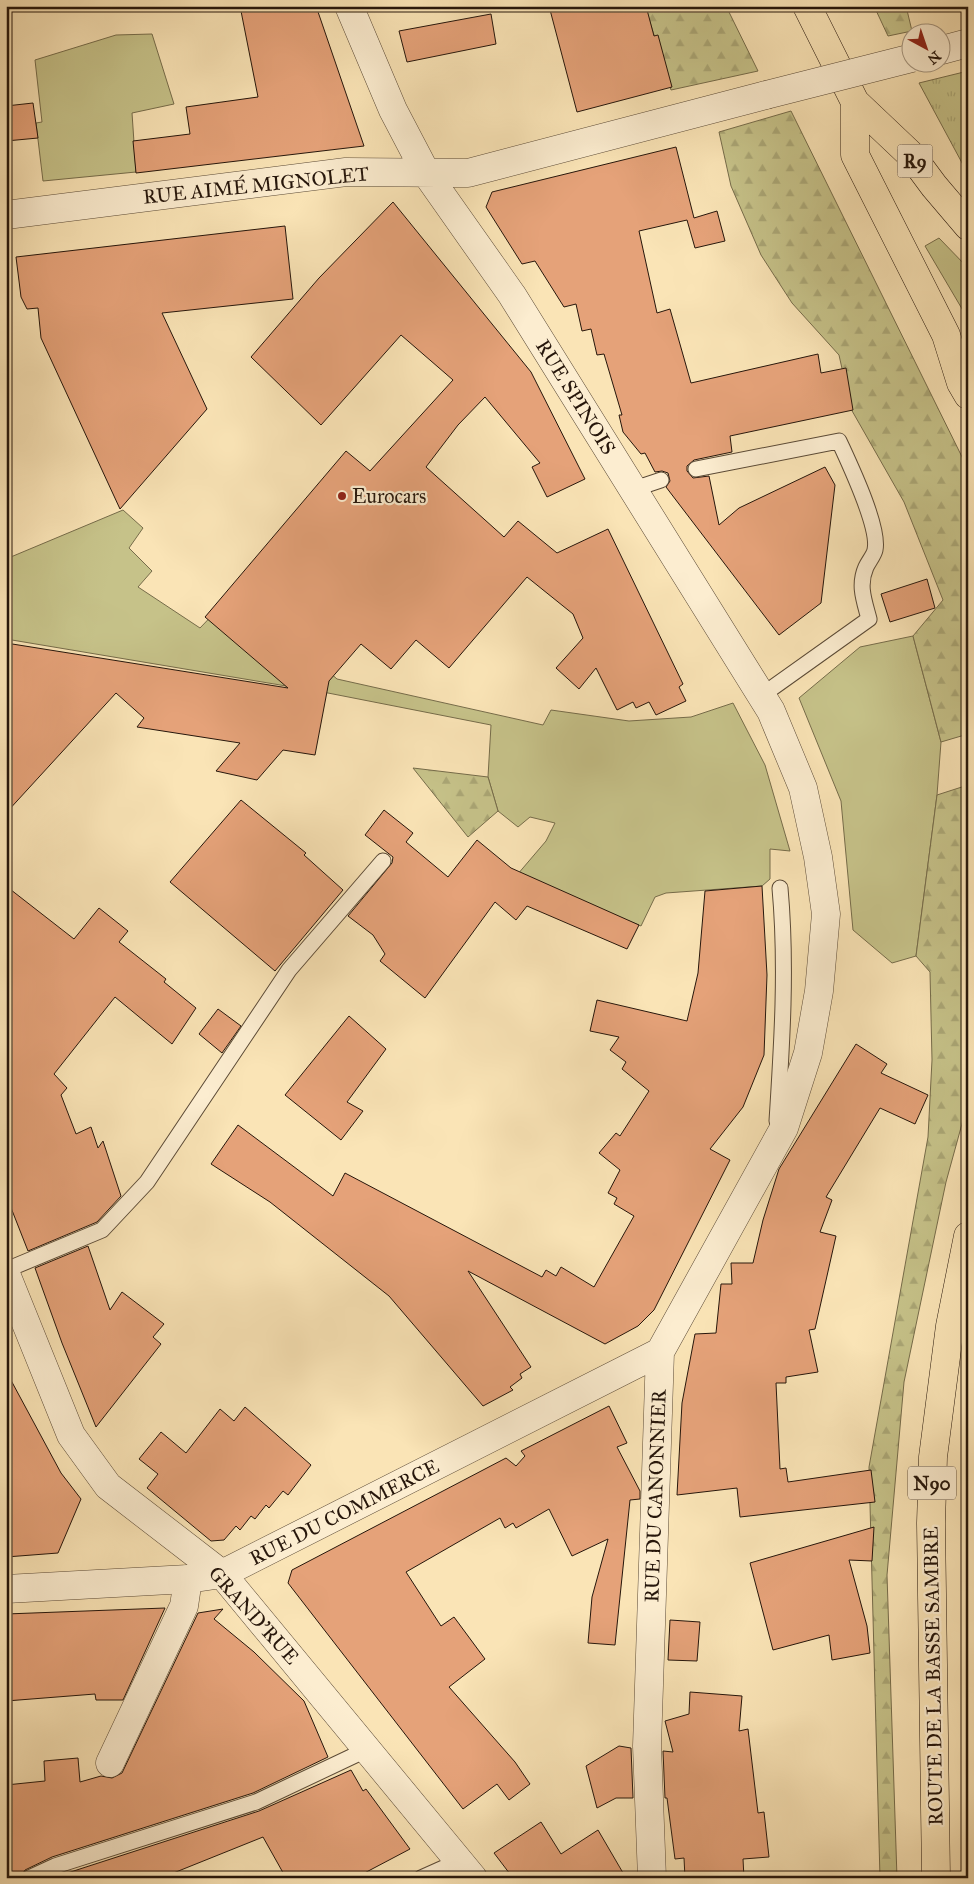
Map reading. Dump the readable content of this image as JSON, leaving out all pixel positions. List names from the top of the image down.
{
  "streets": {
    "highway": ["R9", "N90", "ROUTE DE LA BASSE SAMBRE"],
    "street": [
      "RUE AIMÉ MIGNOLET",
      "RUE SPINOIS",
      "RUE DU CANONNIER",
      "RUE DU COMMERCE",
      "GRAND'RUE"
    ]
  },
  "crossings": [
    ["RUE AIMÉ MIGNOLET", "RUE SPINOIS"],
    ["RUE SPINOIS", "RUE DU CANONNIER"],
    ["RUE DU CANONNIER", "RUE DU COMMERCE"],
    ["RUE DU COMMERCE", "GRAND'RUE"]
  ],
  "places": ["Eurocars"],
  "north": "bottom right"
}
